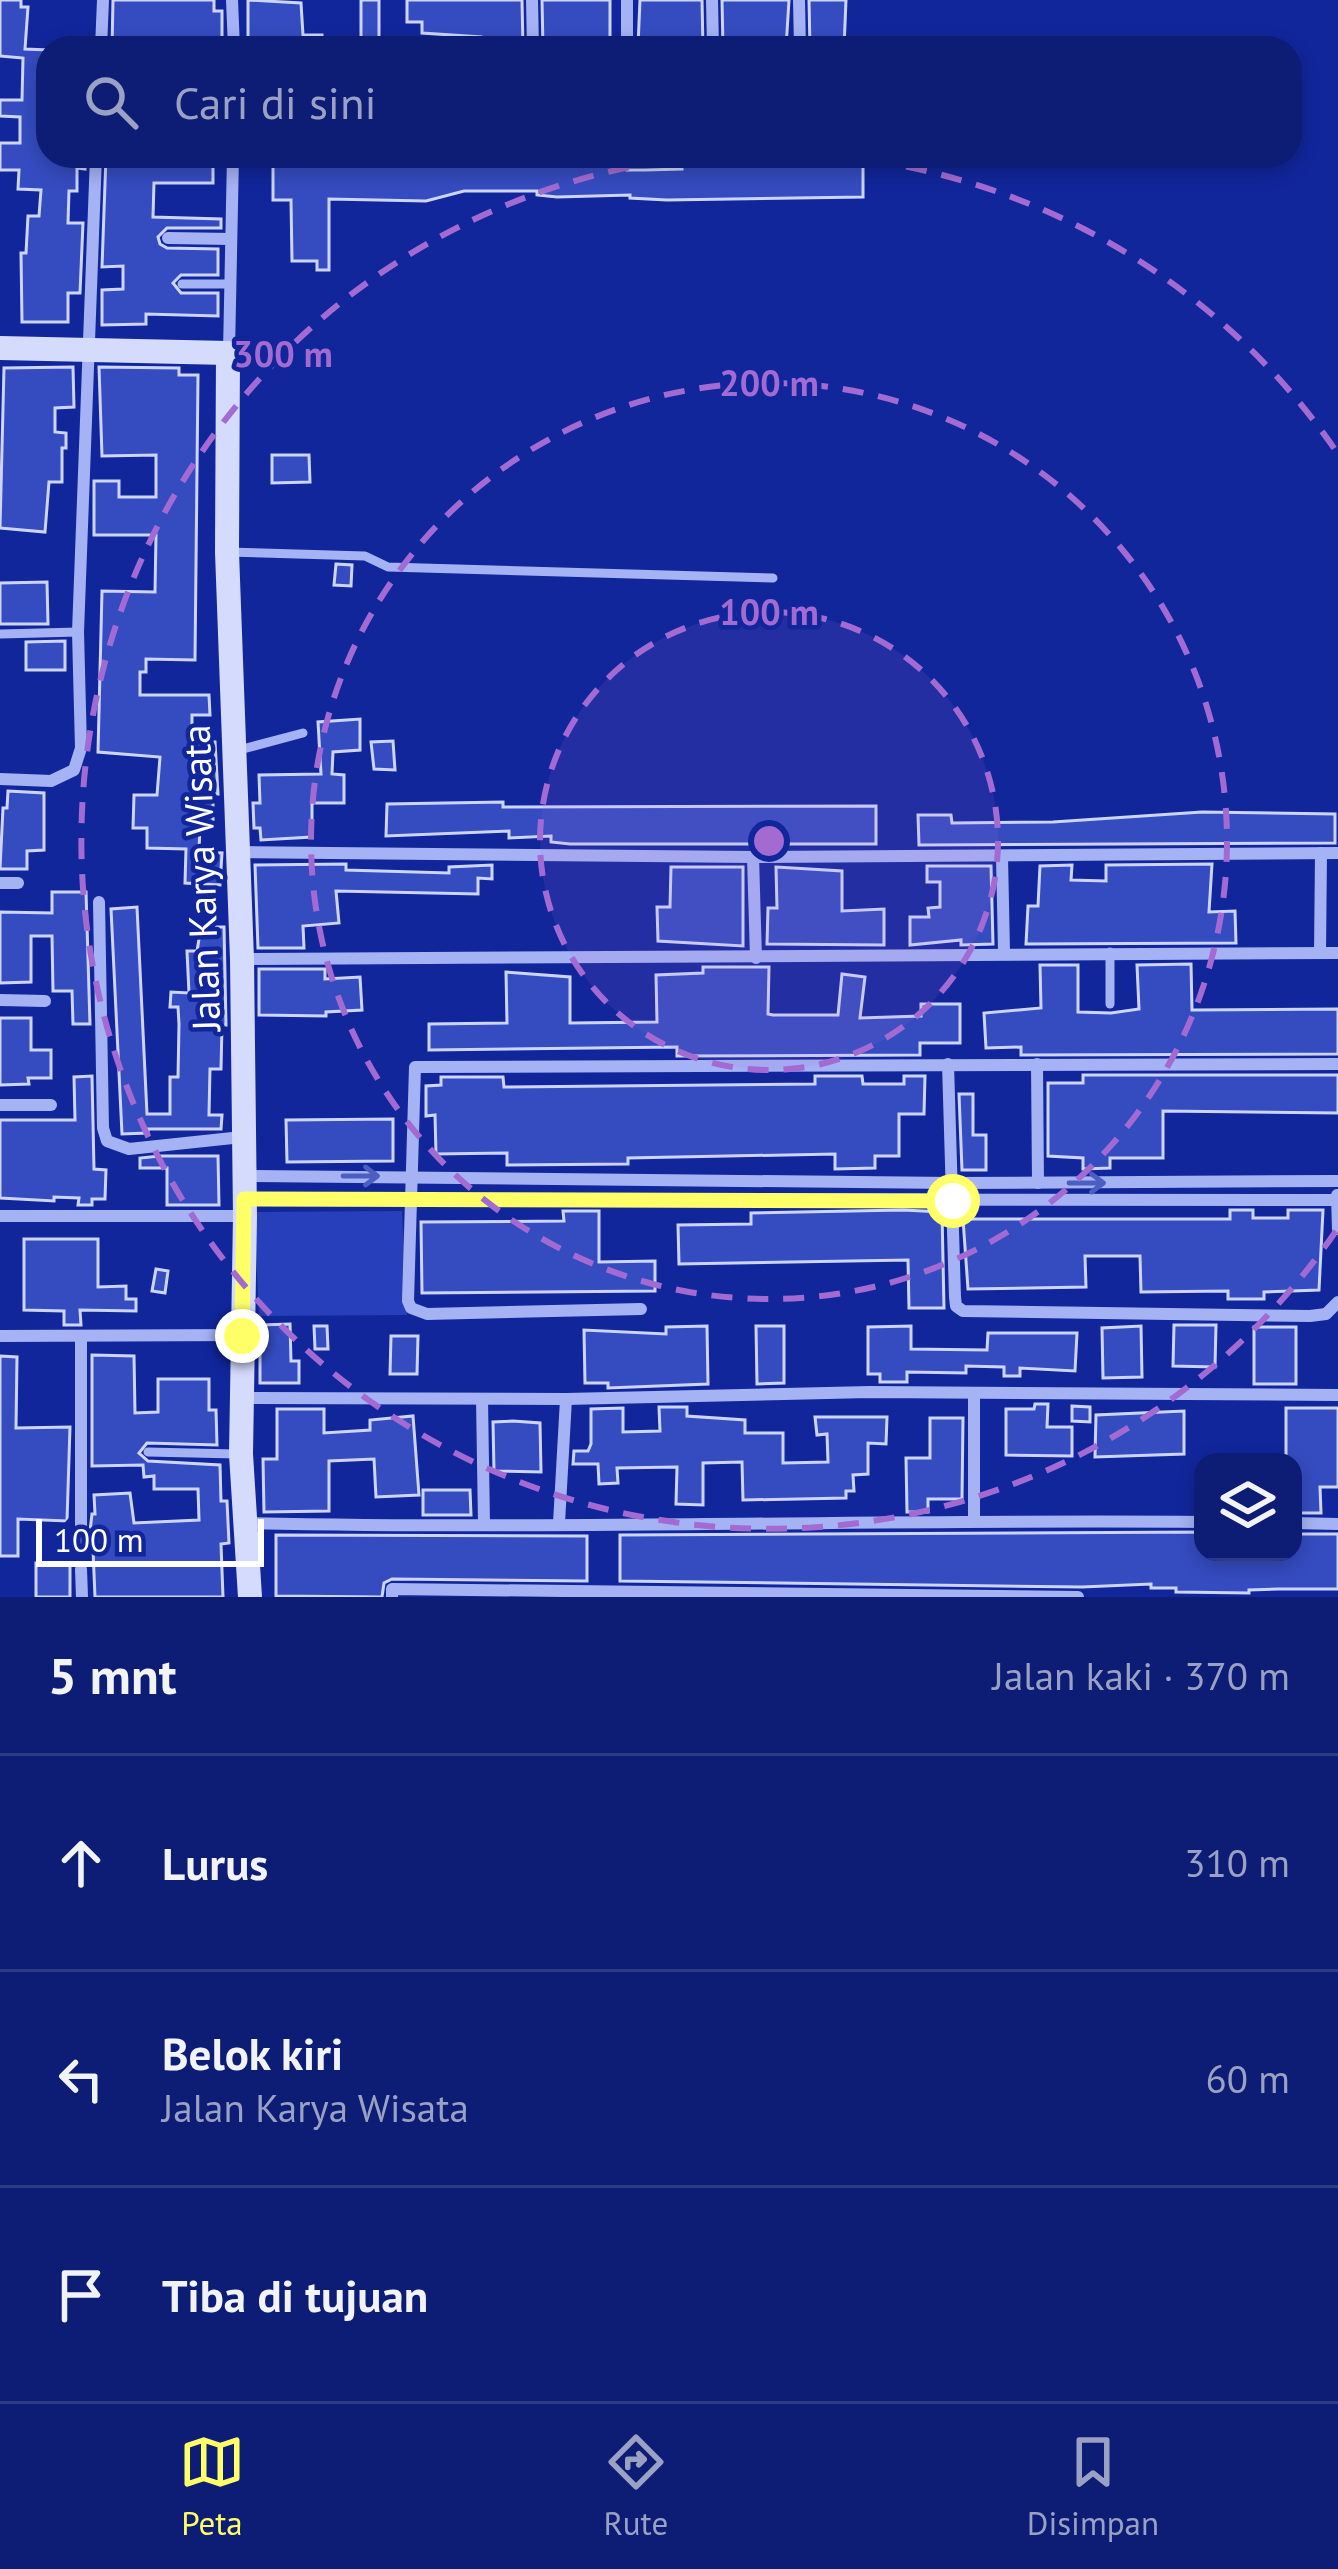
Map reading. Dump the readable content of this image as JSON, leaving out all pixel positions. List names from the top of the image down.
{
  "streets": {
    "street": ["Jalan Karya Wisata"]
  },
  "scale_bar": "100 m",
  "page": {
    "search": "Cari di sini",
    "scale": "100 m",
    "heading": ["5 mnt", "Jalan kaki · 370 m"],
    "list": [
      ["Lurus", "310 m"],
      ["Belok kiri", "Jalan Karya Wisata", "60 m"],
      "Tiba di tujuan"
    ],
    "nav": ["Peta", "Rute", "Disimpan"]
  },
  "rings": ["300 m", "200 m", "100 m"]
}
